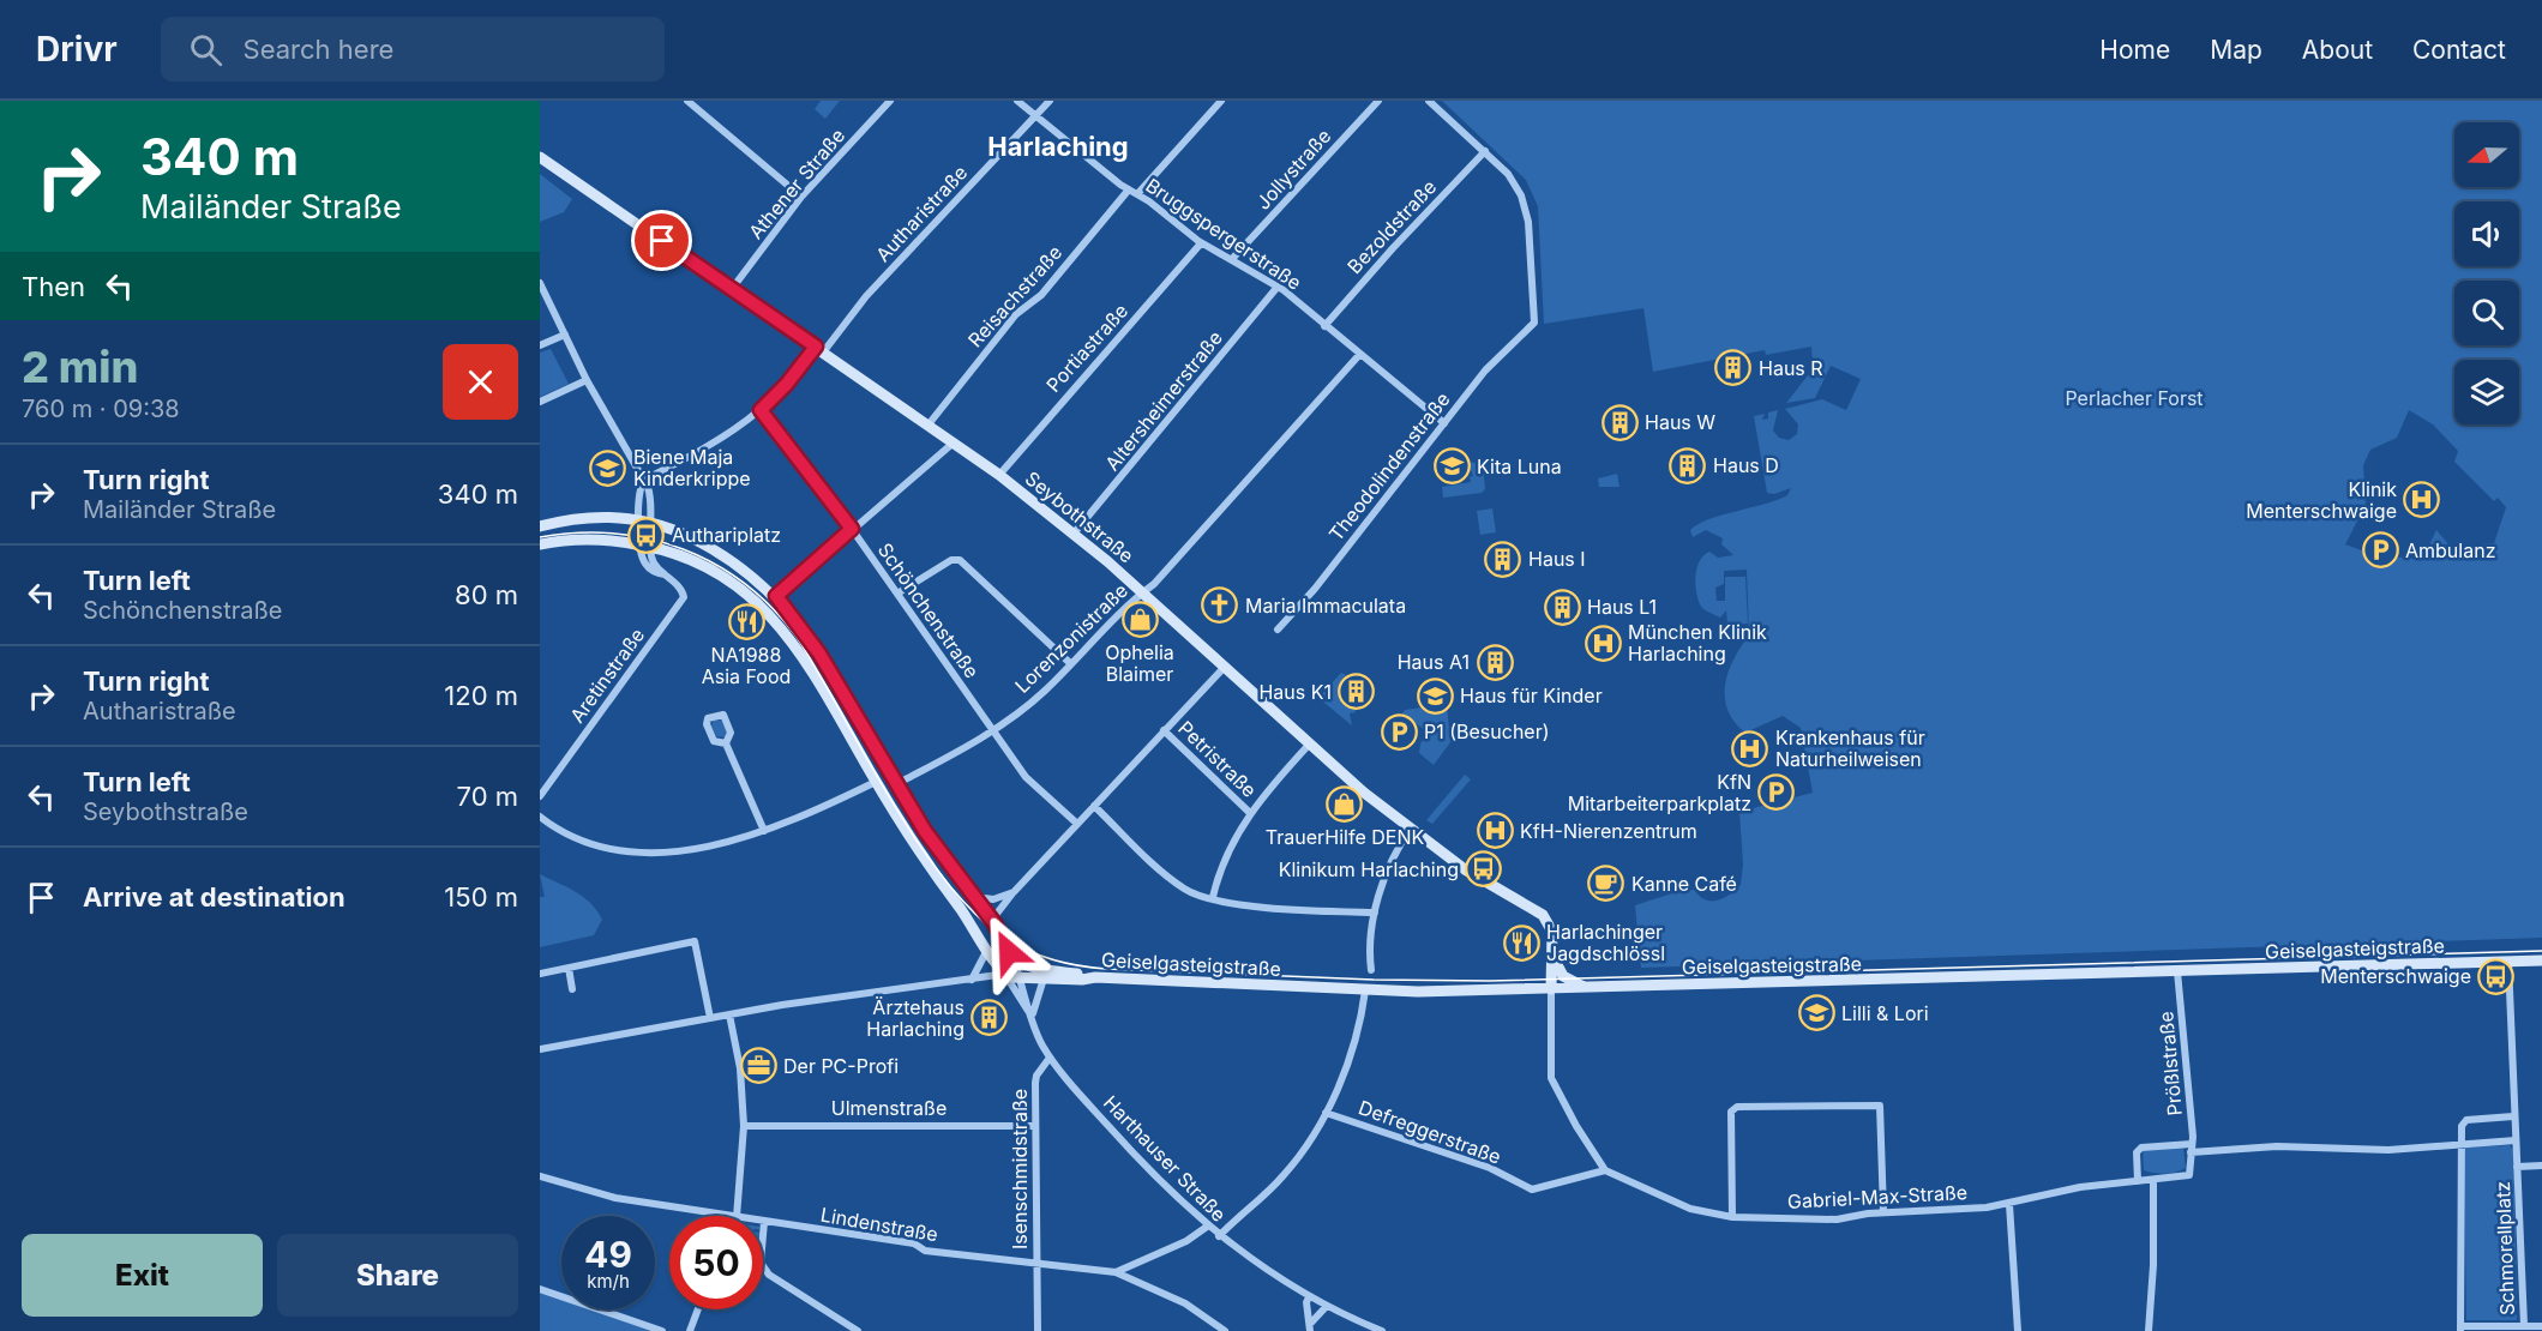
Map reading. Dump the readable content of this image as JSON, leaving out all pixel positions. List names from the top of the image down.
{
  "streets": {
    "main road": ["Seybothstraße", "Geiselgasteigstraße"],
    "street": [
      "Jollystraße",
      "Athener Straße",
      "Autharistraße",
      "Bezoldstraße",
      "Bruggspergerstraße",
      "Reisachstraße",
      "Portiastraße",
      "Altersheimerstraße",
      "Theodolindenstraße",
      "Schönchenstraße",
      "Lorenzonistraße",
      "Aretinstraße",
      "Petristraße",
      "Prößlstraße",
      "Ulmenstraße",
      "Defreggerstraße",
      "Harthauser Straße",
      "Isenschmidstraße",
      "Gabriel-Max-Straße",
      "Lindenstraße",
      "Schmorellplatz"
    ]
  },
  "crossings": [
    ["Jollystraße", "Bruggspergerstraße"],
    ["Athener Straße", "Seybothstraße"],
    ["Autharistraße", "Bruggspergerstraße"],
    ["Autharistraße", "Seybothstraße"],
    ["Autharistraße", "Schönchenstraße"],
    ["Bezoldstraße", "Bruggspergerstraße"],
    ["Bezoldstraße", "Theodolindenstraße"],
    ["Bruggspergerstraße", "Reisachstraße"],
    ["Bruggspergerstraße", "Portiastraße"],
    ["Bruggspergerstraße", "Altersheimerstraße"],
    ["Bruggspergerstraße", "Theodolindenstraße"],
    ["Bruggspergerstraße", "Lorenzonistraße"],
    ["Reisachstraße", "Seybothstraße"],
    ["Portiastraße", "Seybothstraße"],
    ["Altersheimerstraße", "Seybothstraße"],
    ["Seybothstraße", "Lorenzonistraße"],
    ["Schönchenstraße", "Lorenzonistraße"],
    ["Geiselgasteigstraße", "Prößlstraße"],
    ["Geiselgasteigstraße", "Schmorellplatz"],
    ["Prößlstraße", "Gabriel-Max-Straße"],
    ["Ulmenstraße", "Isenschmidstraße"],
    ["Defreggerstraße", "Gabriel-Max-Straße"],
    ["Harthauser Straße", "Isenschmidstraße"],
    ["Isenschmidstraße", "Lindenstraße"]
  ],
  "districts": ["Harlaching"],
  "parks": ["Perlacher Forst"],
  "places": {
    "building": [
      "Haus R",
      "Haus W",
      "Haus D",
      "Haus I",
      "Haus L1",
      "Haus A1",
      "Haus K1",
      "Ärztehaus Harlaching"
    ],
    "school or university": [
      "Kita Luna",
      "Biene Maja Kinderkrippe",
      "Haus für Kinder",
      "Lilli & Lori"
    ],
    "hospital": [
      "Klinik Menterschwaige",
      "München Klinik Harlaching",
      "Krankenhaus für Naturheilweisen",
      "KfH-Nierenzentrum"
    ],
    "bus stop": ["Authariplatz", "Klinikum Harlaching", "Menterschwaige"],
    "parking": ["Ambulanz", "P1 (Besucher)", "KfN Mitarbeiterparkplatz"],
    "church": ["Maria Immaculata"],
    "shop": ["Ophelia Blaimer", "TrauerHilfe DENK"],
    "restaurant": ["NA1988 Asia Food", "Harlachinger Jagdschlössl"],
    "cafe": ["Kanne Café"],
    "office": ["Der PC-Profi"]
  },
  "north": "left",
  "page": {
    "header": "Drivr",
    "search": "Search here",
    "nav": [
      "Home",
      "Map",
      "About",
      "Contact"
    ],
    "turn": ["340 m", "Mailänder Straße"],
    "then": "Then",
    "heading": ["2 min", "760 m · 09:38"],
    "list": [
      {
        "name": "Turn right",
        "note": "Mailänder Straße",
        "value": "340 m"
      },
      {
        "name": "Turn left",
        "note": "Schönchenstraße",
        "value": "80 m"
      },
      {
        "name": "Turn right",
        "note": "Autharistraße",
        "value": "120 m"
      },
      {
        "name": "Turn left",
        "note": "Seybothstraße",
        "value": "70 m"
      },
      {
        "name": "Arrive at destination",
        "value": "150 m"
      }
    ],
    "speed": "49 km/h",
    "limit": "50",
    "buttons": ["Exit", "Share"]
  }
}
